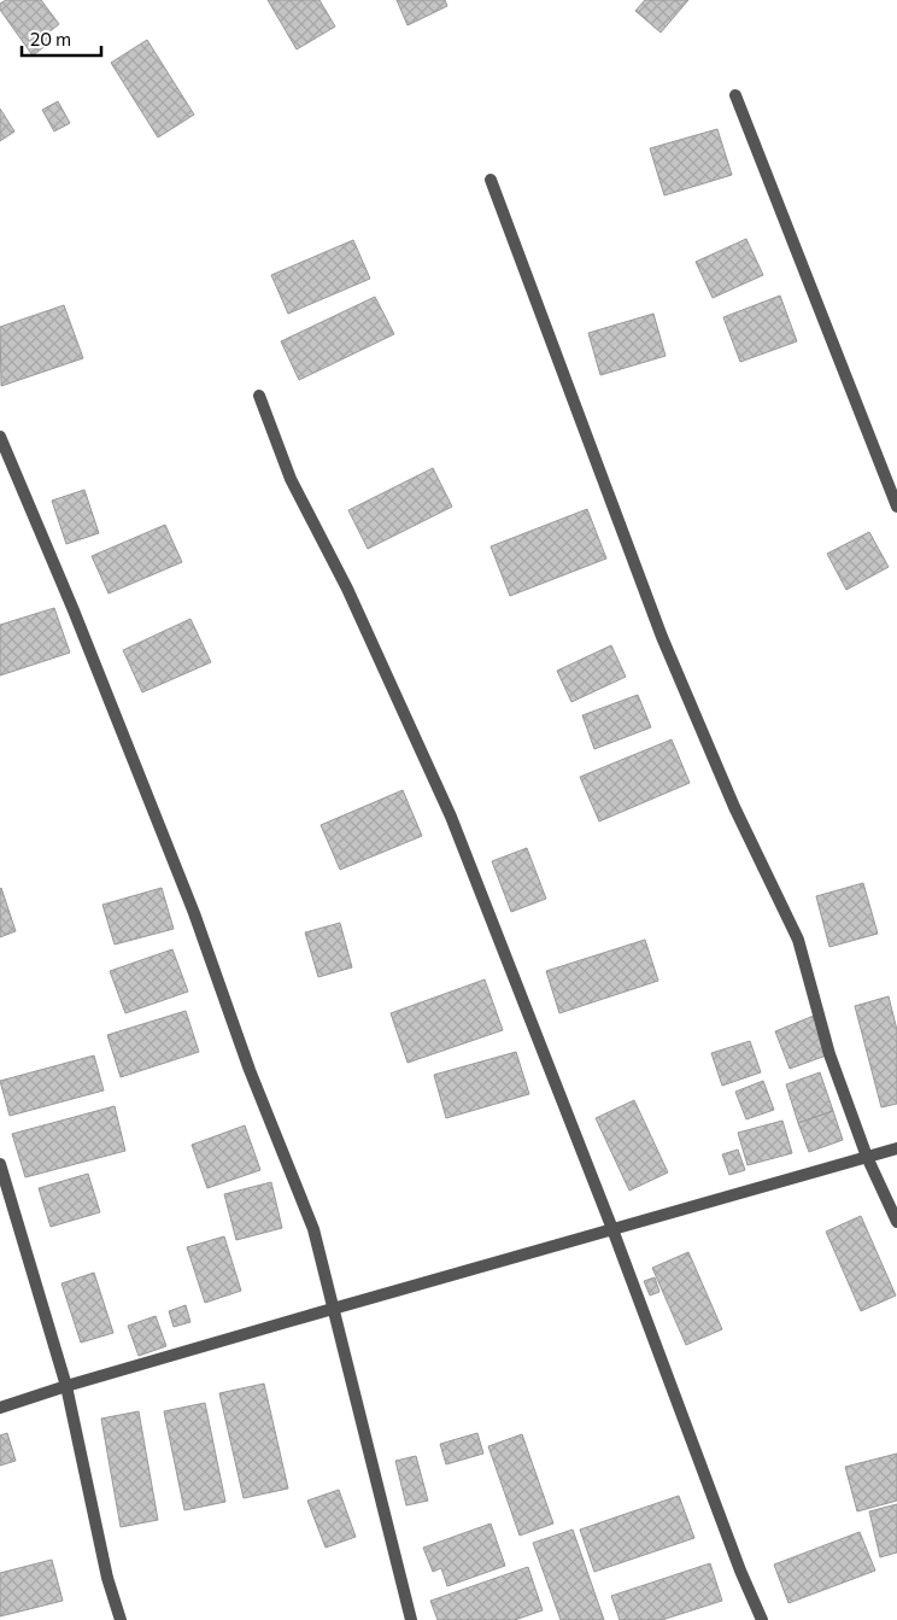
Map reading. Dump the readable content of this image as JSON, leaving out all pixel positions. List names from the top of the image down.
{
  "scale_bar": "20 m"
}
